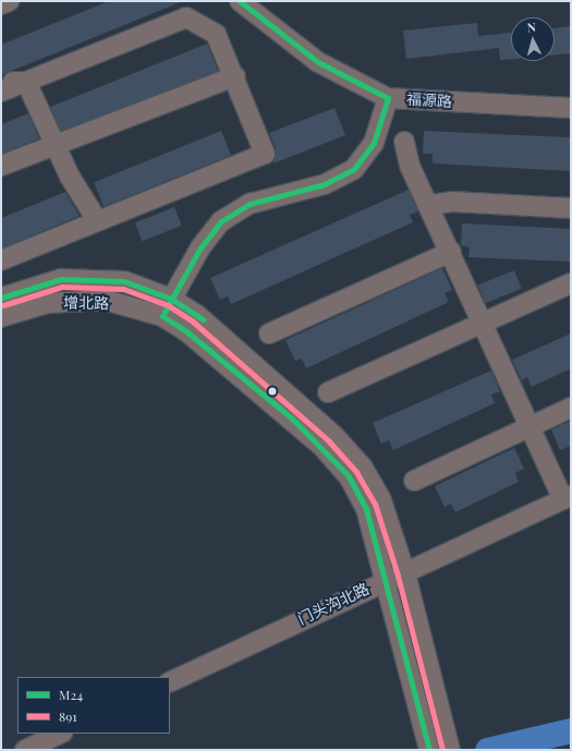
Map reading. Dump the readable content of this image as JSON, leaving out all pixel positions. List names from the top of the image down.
{
  "streets": {
    "street": ["福源路", "增北路", "门头沟北路"]
  },
  "crossings": [
    ["增北路", "门头沟北路"]
  ],
  "lines": ["transit line M24", "transit line 891"],
  "legend": ["M24", "891"],
  "north": "top"
}
